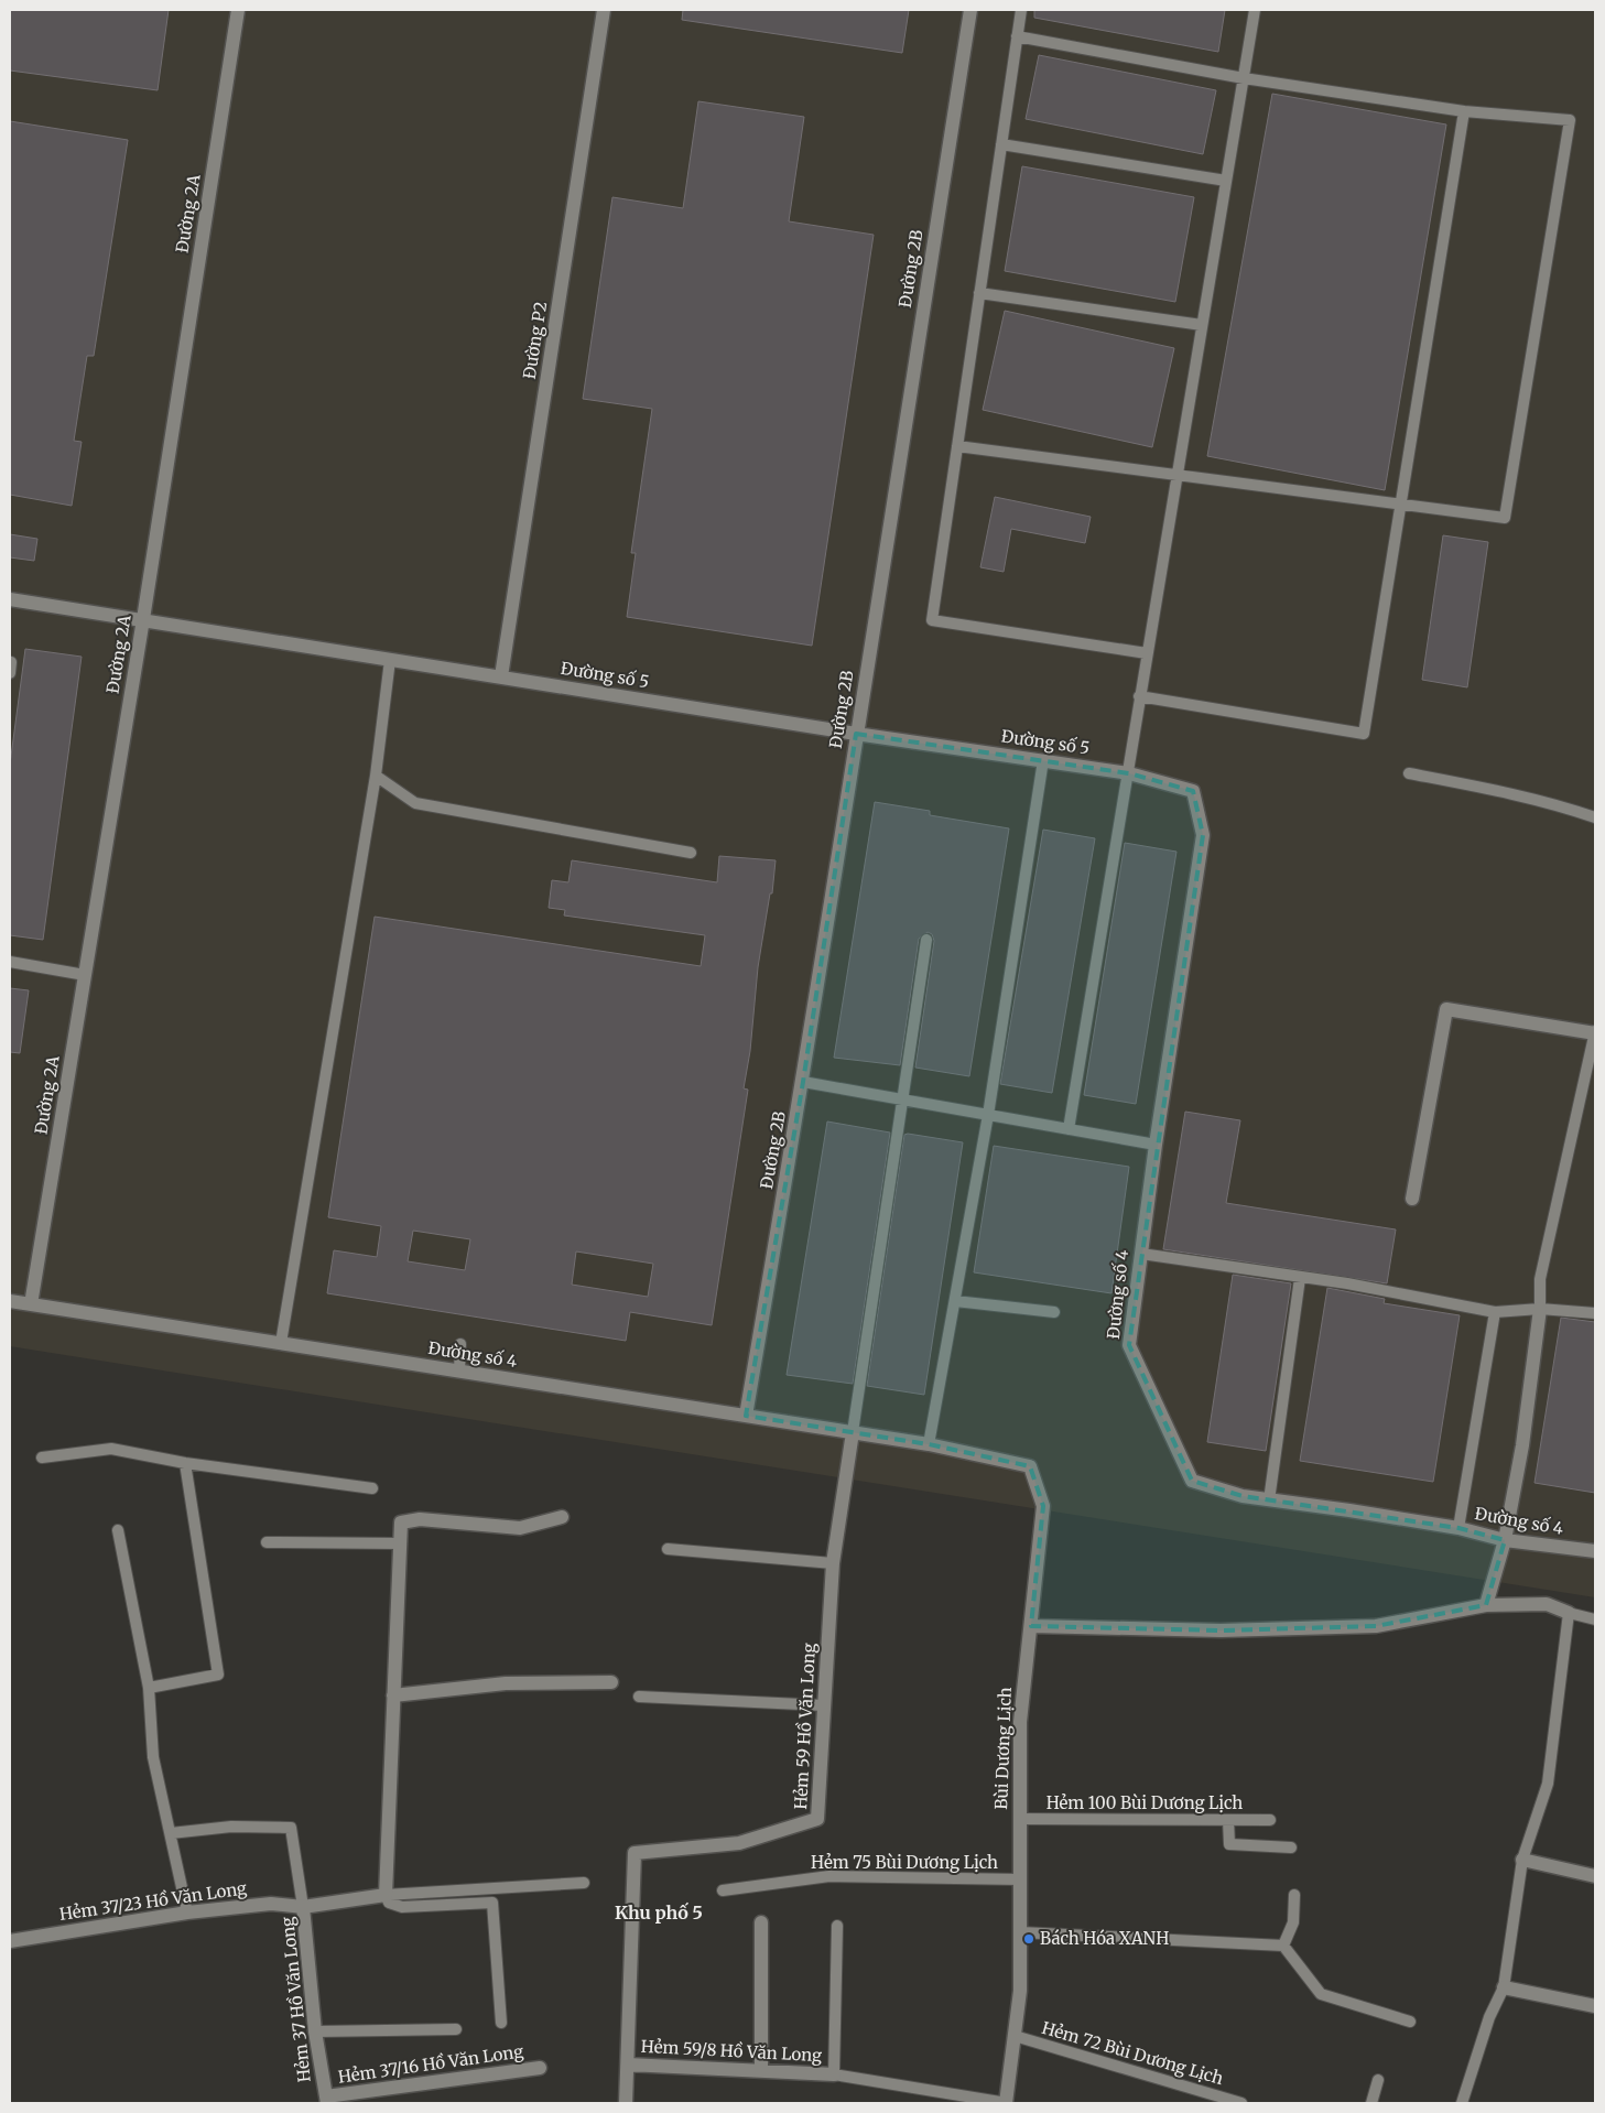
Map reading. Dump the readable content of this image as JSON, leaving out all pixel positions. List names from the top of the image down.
{
  "streets": {
    "street": [
      "Đường 2A",
      "Đường 2B",
      "Đường P2",
      "Đường số 5",
      "Đường số 4",
      "Hẻm 59 Hồ Văn Long",
      "Bùi Dương Lịch",
      "Hẻm 37/23 Hồ Văn Long",
      "Hẻm 37 Hồ Văn Long",
      "Hẻm 59/8 Hồ Văn Long",
      "Hẻm 37/16 Hồ Văn Long"
    ],
    "lane": ["Hẻm 100 Bùi Dương Lịch", "Hẻm 75 Bùi Dương Lịch", "Hẻm 72 Bùi Dương Lịch"]
  },
  "crossings": [
    ["Đường 2A", "Đường số 5"],
    ["Đường 2A", "Đường số 4"],
    ["Đường 2B", "Đường số 5"],
    ["Đường 2B", "Đường số 4"],
    ["Đường P2", "Đường số 5"],
    ["Đường số 5", "Đường số 4"],
    ["Đường số 4", "Hẻm 59 Hồ Văn Long"],
    ["Đường số 4", "Bùi Dương Lịch"],
    ["Hẻm 59 Hồ Văn Long", "Hẻm 59/8 Hồ Văn Long"],
    ["Bùi Dương Lịch", "Hẻm 100 Bùi Dương Lịch"],
    ["Bùi Dương Lịch", "Hẻm 75 Bùi Dương Lịch"],
    ["Bùi Dương Lịch", "Hẻm 72 Bùi Dương Lịch"],
    ["Hẻm 37/23 Hồ Văn Long", "Hẻm 37 Hồ Văn Long"],
    ["Hẻm 37 Hồ Văn Long", "Hẻm 37/16 Hồ Văn Long"]
  ],
  "districts": ["Khu phố 5"],
  "places": ["Bách Hóa XANH"]
}
